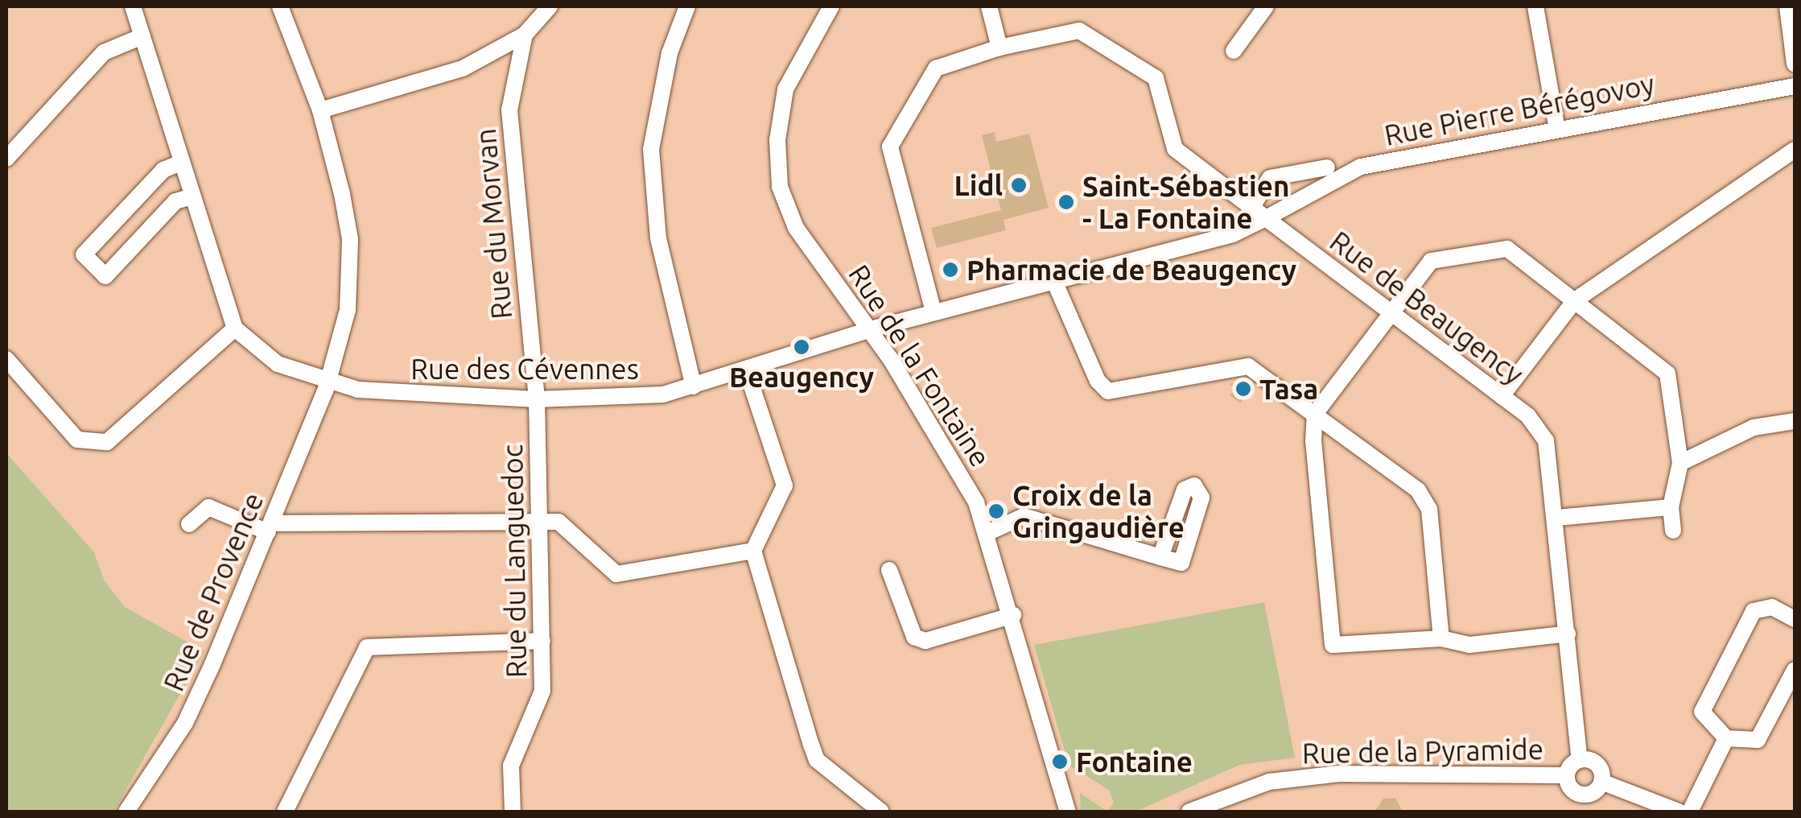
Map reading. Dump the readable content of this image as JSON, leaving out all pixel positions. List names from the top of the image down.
{
  "streets": {
    "street": [
      "Rue Pierre Bérégovoy",
      "Rue du Morvan",
      "Rue de Beaugency",
      "Rue de la Fontaine",
      "Rue des Cévennes",
      "Rue du Languedoc",
      "Rue de Provence",
      "Rue de la Pyramide"
    ]
  },
  "crossings": [
    ["Rue Pierre Bérégovoy", "Rue de Beaugency"],
    ["Rue du Morvan", "Rue des Cévennes"],
    ["Rue du Morvan", "Rue du Languedoc"],
    ["Rue de la Fontaine", "Rue des Cévennes"],
    ["Rue des Cévennes", "Rue du Languedoc"],
    ["Rue des Cévennes", "Rue de Provence"]
  ],
  "places": [
    "Lidl",
    "Saint-Sébastien - La Fontaine",
    "Pharmacie de Beaugency",
    "Beaugency",
    "Tasa",
    "Croix de la Gringaudière",
    "Fontaine"
  ]
}
